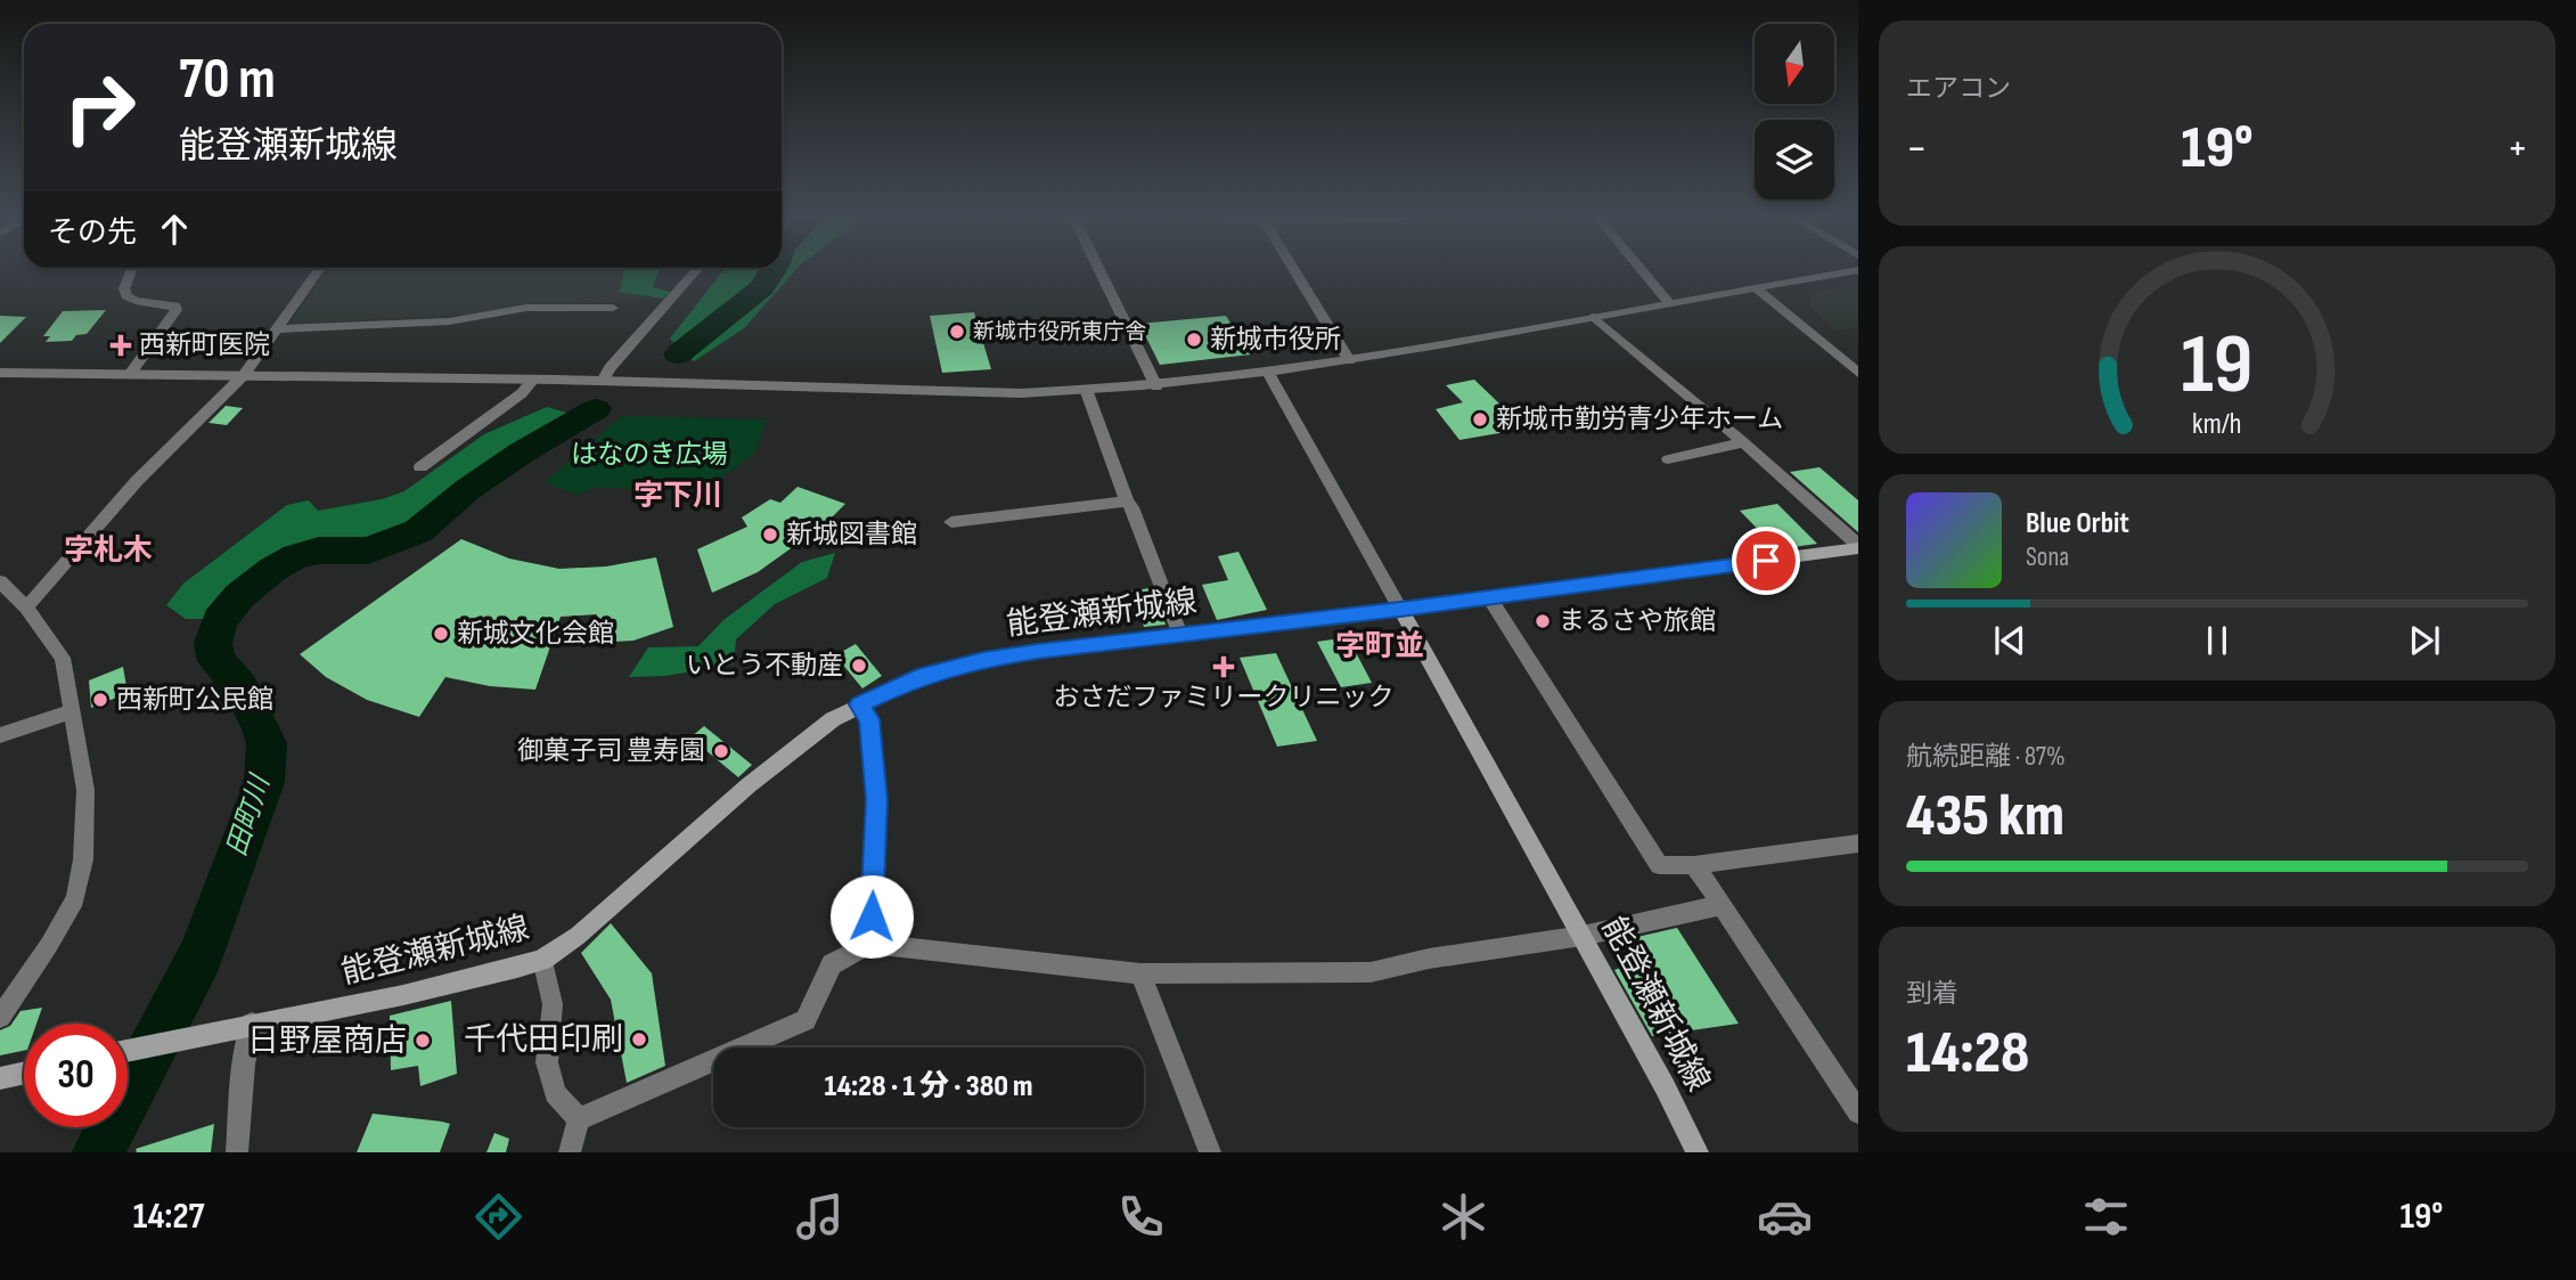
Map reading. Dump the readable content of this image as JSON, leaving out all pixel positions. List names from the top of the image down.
{
  "streets": {
    "main road": ["能登瀬新城線"]
  },
  "districts": ["字下川", "字札木", "字町並"],
  "water": ["田町川"],
  "parks": ["はなのき広場"],
  "places": {
    "other": [
      "新城市役所東庁舎",
      "新城市役所",
      "新城市勤労青少年ホーム",
      "新城図書館",
      "まるさや旅館",
      "新城文化会館",
      "いとう不動産",
      "西新町公民館",
      "御菓子司 豊寿園",
      "千代田印刷",
      "日野屋商店"
    ],
    "health": ["西新町医院", "おさだファミリークリニック"]
  },
  "north": "bottom",
  "page": {
    "tile": [
      "エアコン",
      ["航続距離 · 87%", "435 km"],
      ["到着", "14:28"]
    ],
    "turn": ["70 m", "能登瀬新城線"],
    "heat": ["−", "19°", "+"],
    "then": "その先",
    "song": ["Blue Orbit", "Sona"],
    "limit": "30",
    "trip": "14:28 · 1 分 · 380 m",
    "tabs": ["14:27", "19°"],
    "gauge": ["19", "km/h"]
  }
}
